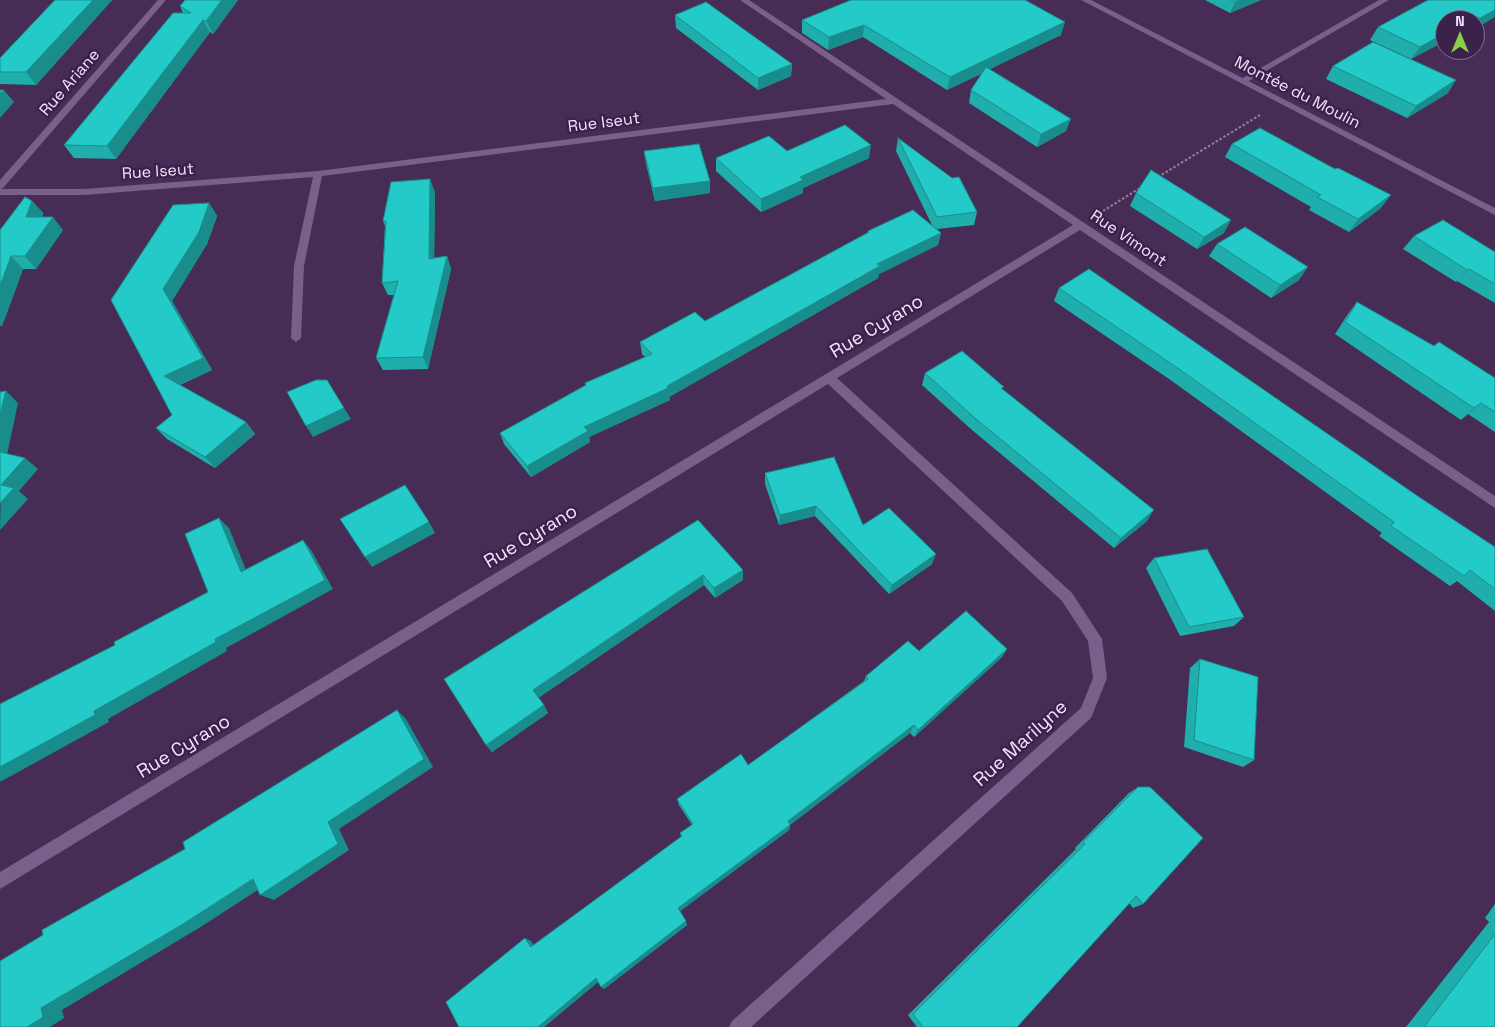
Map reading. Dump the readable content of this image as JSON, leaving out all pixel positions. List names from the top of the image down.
{
  "streets": {
    "street": [
      "Rue Ariane",
      "Montée du Moulin",
      "Rue Iseut",
      "Rue Vimont",
      "Rue Cyrano",
      "Rue Marilyne"
    ]
  },
  "crossings": [
    ["Rue Iseut", "Rue Vimont"],
    ["Rue Vimont", "Rue Cyrano"],
    ["Rue Cyrano", "Rue Marilyne"]
  ],
  "north": "top"
}
